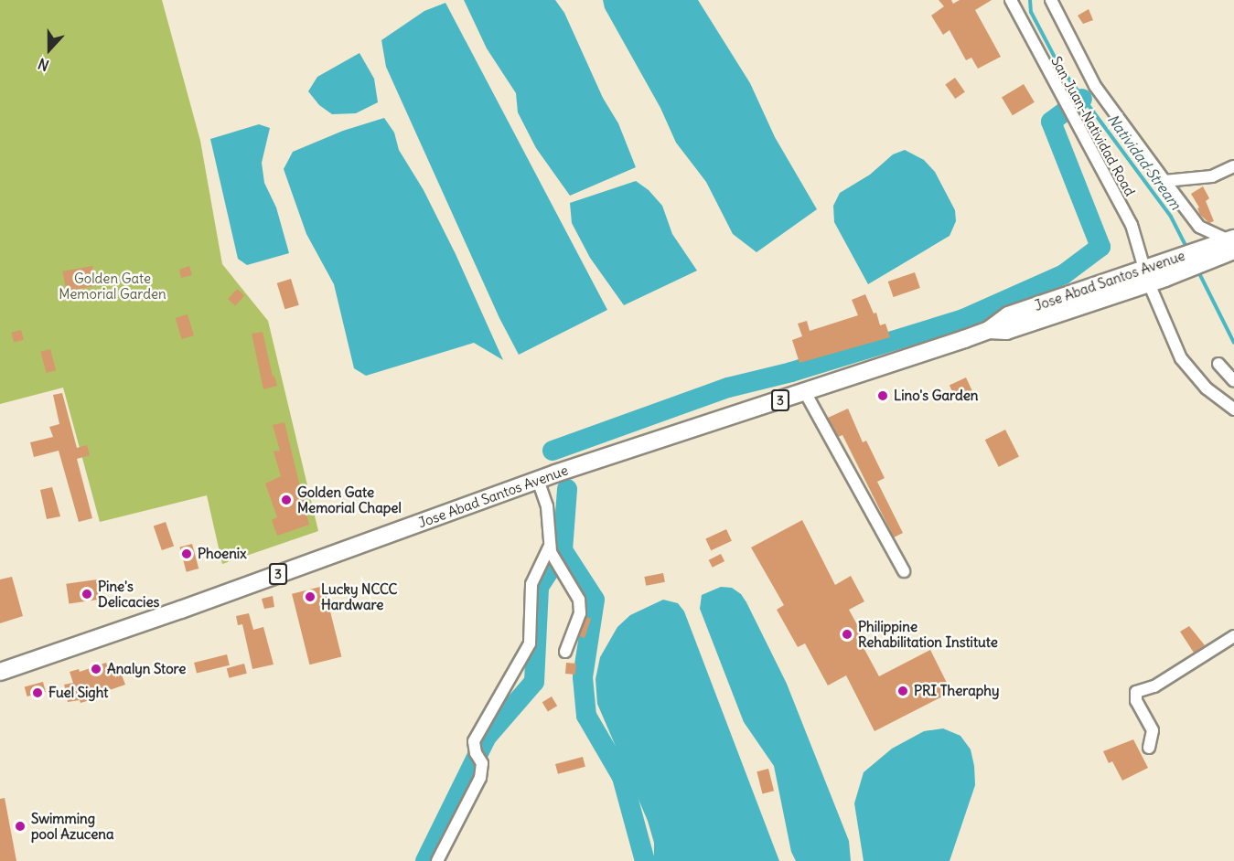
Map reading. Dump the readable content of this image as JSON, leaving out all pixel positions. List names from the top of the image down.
{
  "streets": {
    "highway": ["Jose Abad Santos Avenue", "3"],
    "street": ["San Juan-Natividad Road"]
  },
  "crossings": [
    ["San Juan-Natividad Road", "Jose Abad Santos Avenue"]
  ],
  "water": ["Natividad Stream"],
  "parks": ["Golden Gate Memorial Garden"],
  "places": [
    "Lino's Garden",
    "Golden Gate Memorial Chapel",
    "Phoenix",
    "Pine's Delicacies",
    "Lucky NCCC Hardware",
    "Philippine Rehabilitation Institute",
    "Analyn Store",
    "PRI Theraphy",
    "Fuel Sight",
    "Swimming pool Azucena"
  ],
  "north": "bottom"
}
